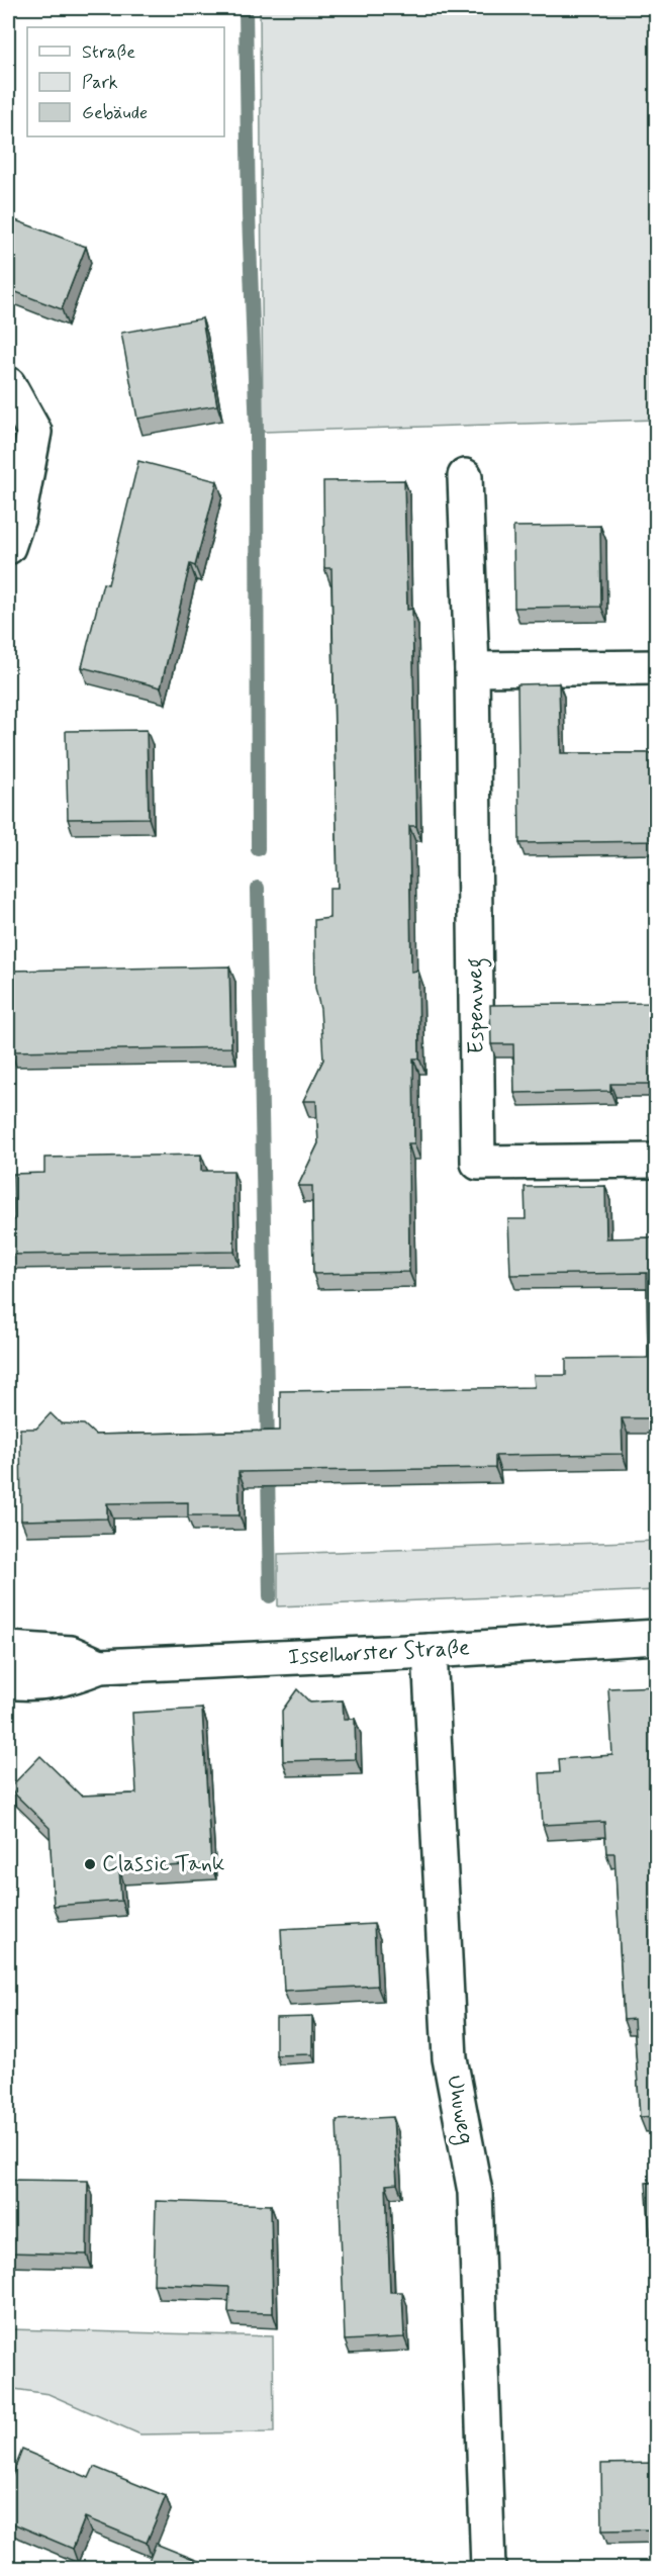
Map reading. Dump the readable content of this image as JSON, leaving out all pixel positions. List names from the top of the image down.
{
  "streets": {
    "street": ["Espenweg", "Isselhorster Straße", "Uhuweg"]
  },
  "crossings": [
    ["Isselhorster Straße", "Uhuweg"]
  ],
  "places": ["Classic Tank"],
  "legend": ["Straße", "Park", "Gebäude"]
}
